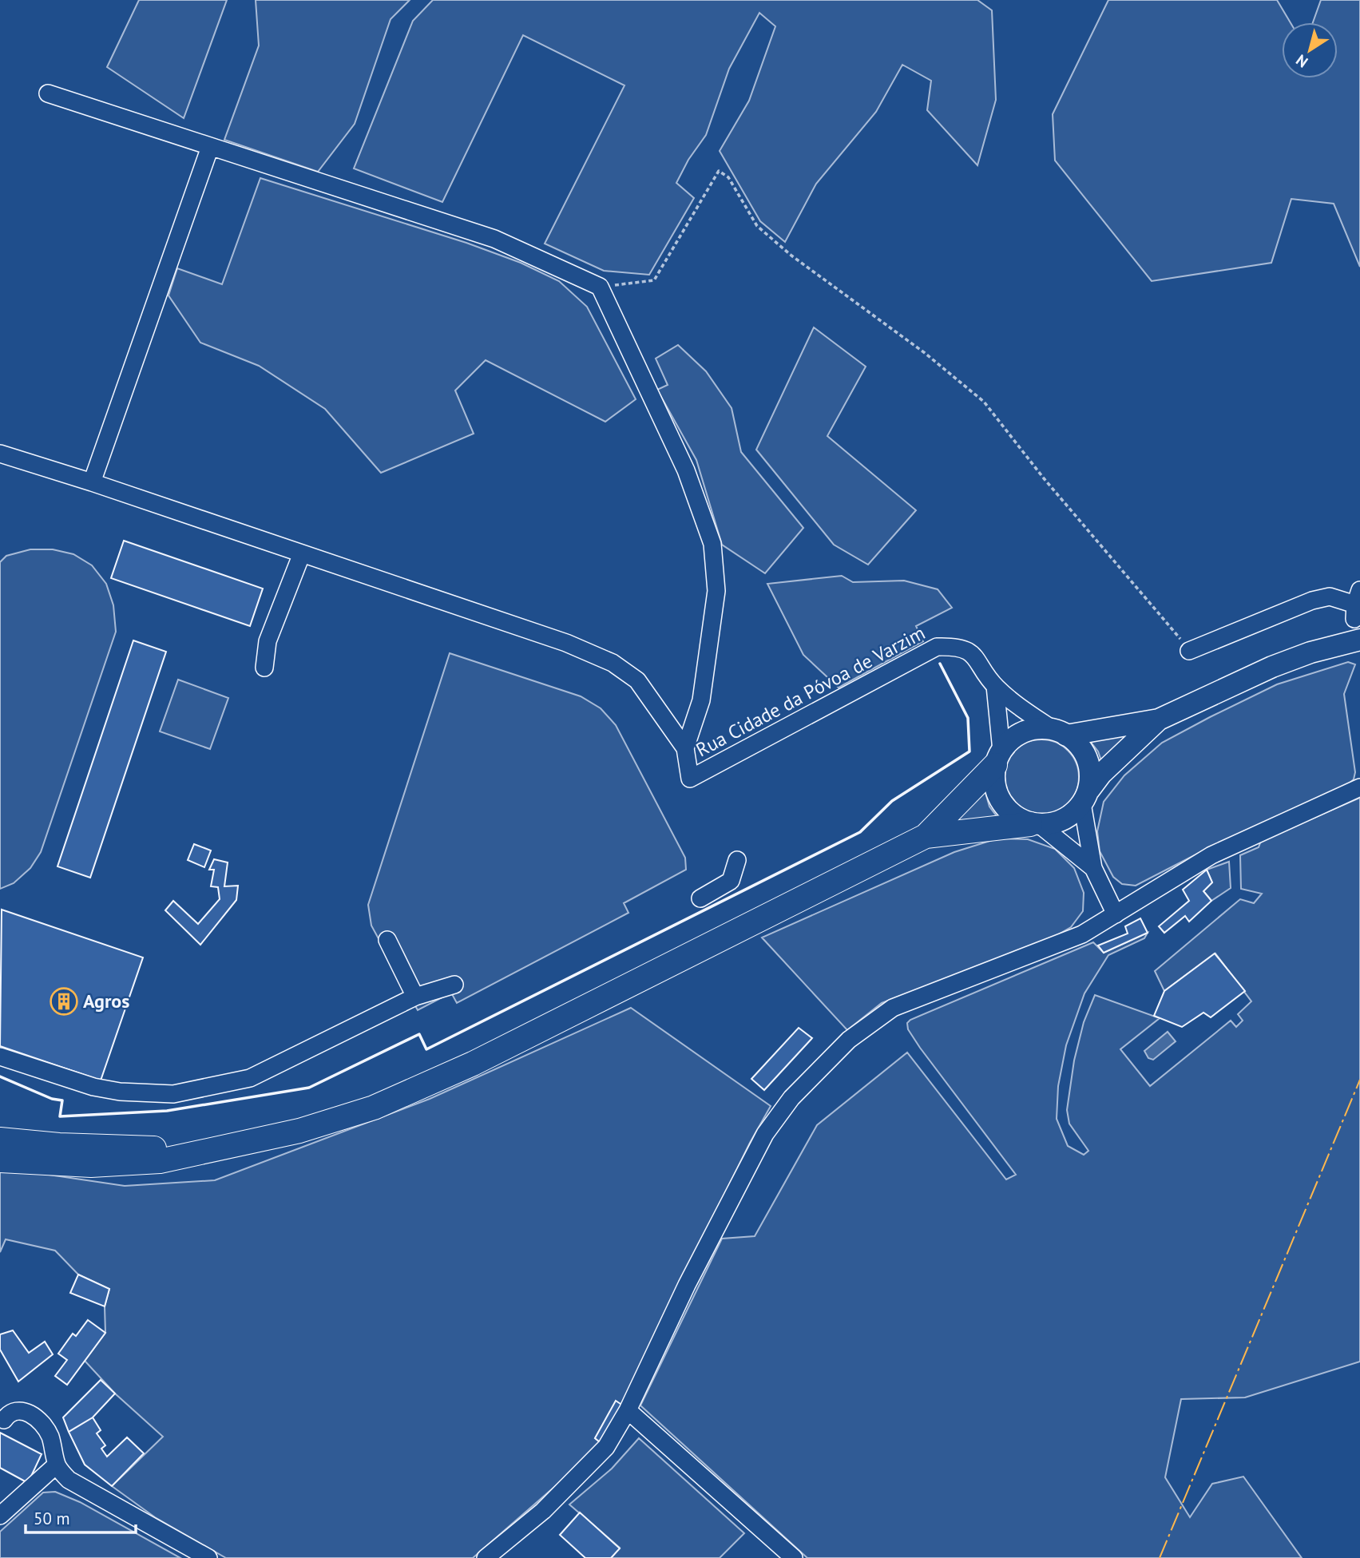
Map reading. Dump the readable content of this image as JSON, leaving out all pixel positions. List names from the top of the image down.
{
  "streets": {
    "street": ["Rua Cidade da Póvoa de Varzim"]
  },
  "places": {
    "building": ["Agros"]
  },
  "scale_bar": "50 m",
  "north": "bottom left"
}
